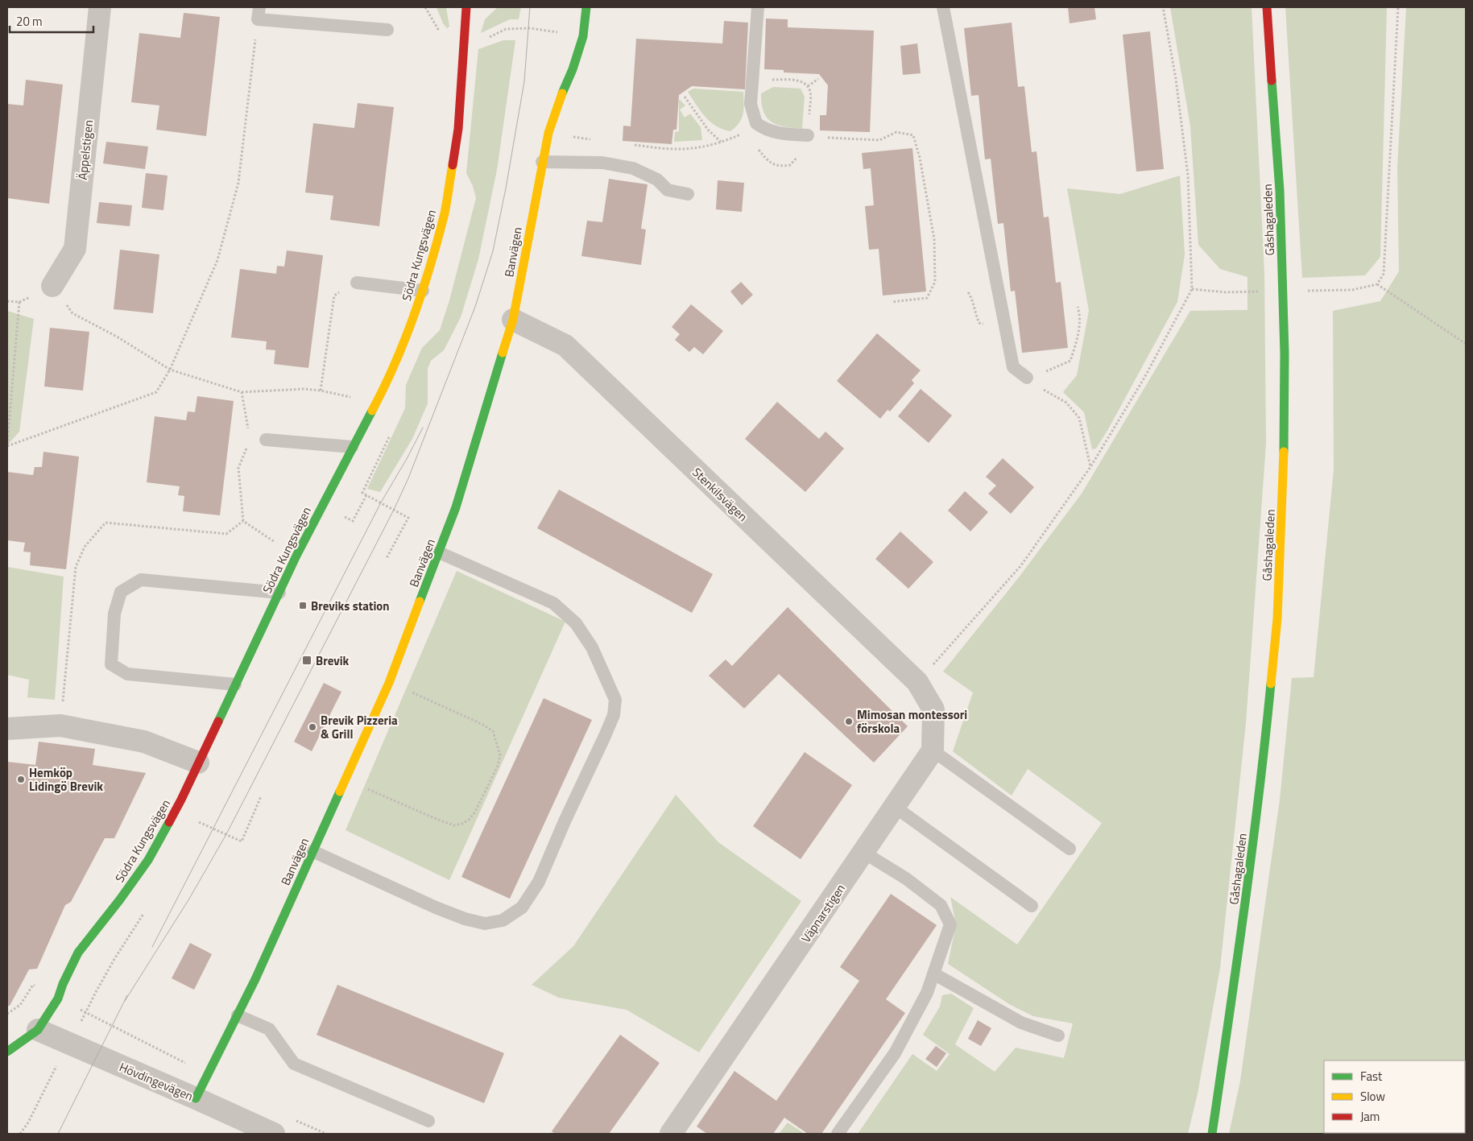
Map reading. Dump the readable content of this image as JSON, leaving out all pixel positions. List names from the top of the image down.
{
  "streets": {
    "street": [
      "Äppelstigen",
      "Gåshagaleden",
      "Banvägen",
      "Södra Kungsvägen",
      "Stenkilsvägen",
      "Väpnarstigen",
      "Hövdingevägen"
    ]
  },
  "crossings": [
    ["Banvägen", "Stenkilsvägen"],
    ["Banvägen", "Hövdingevägen"],
    ["Södra Kungsvägen", "Hövdingevägen"]
  ],
  "places": {
    "transit": ["Breviks station", "Brevik"],
    "other": ["Mimosan montessori förskola", "Brevik Pizzeria & Grill", "Hemköp Lidingö Brevik"]
  },
  "legend": ["Fast", "Slow", "Jam"],
  "scale_bar": "20 m"
}
